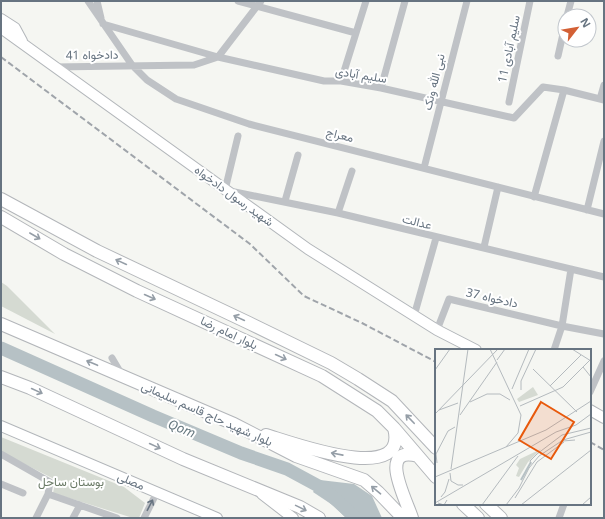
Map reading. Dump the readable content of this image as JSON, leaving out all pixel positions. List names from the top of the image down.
{
  "streets": {
    "main road": ["بلوار امام رضا", "بلوار شهید حاج قاسم سلیمانی"],
    "street": [
      "سلیم آبادی 11",
      "دادخواه 41",
      "سلیم آبادی",
      "نبی الله ونک",
      "معراج",
      "شهید رسول دادخواه",
      "عدالت",
      "دادخواه 37",
      "مصلی"
    ]
  },
  "crossings": [
    ["دادخواه 41", "سلیم آبادی"],
    ["دادخواه 41", "معراج"],
    ["دادخواه 41", "شهید رسول دادخواه"],
    ["سلیم آبادی", "نبی الله ونک"],
    ["سلیم آبادی", "معراج"],
    ["نبی الله ونک", "معراج"],
    ["شهید رسول دادخواه", "عدالت"],
    ["شهید رسول دادخواه", "دادخواه 37"]
  ],
  "water": ["Qom"],
  "parks": ["بوستان ساحل"],
  "north": "top right"
}
